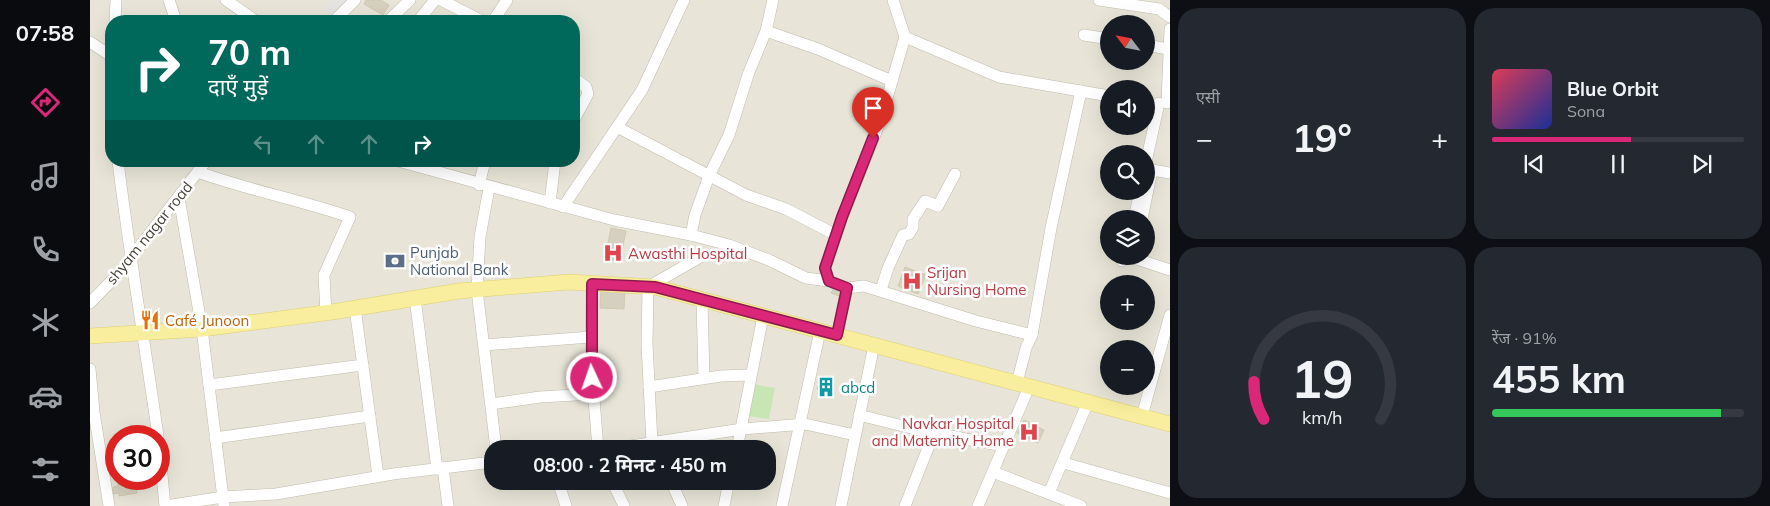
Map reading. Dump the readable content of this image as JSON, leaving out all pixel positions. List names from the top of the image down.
{
  "streets": {
    "street": ["shyam nagar road"]
  },
  "places": {
    "hospital": ["Awasthi Hospital", "Srijan Nursing Home", "Navkar Hospital and Maternity Home"],
    "bank": ["Punjab National Bank"],
    "restaurant": ["Café Junoon"],
    "building": ["abcd"]
  },
  "north": "top left",
  "page": {
    "tabs": "07:58",
    "tile": [
      "एसी",
      ["रेंज · 91%", "455 km"]
    ],
    "map_buttons": ["+", "−"],
    "turn": ["70 m", "दाएँ मुड़ें"],
    "song": ["Blue Orbit", "Sona"],
    "heat": ["−", "19°", "+"],
    "limit": "30",
    "trip": "08:00 · 2 मिनट · 450 m",
    "gauge": ["19", "km/h"]
  }
}
